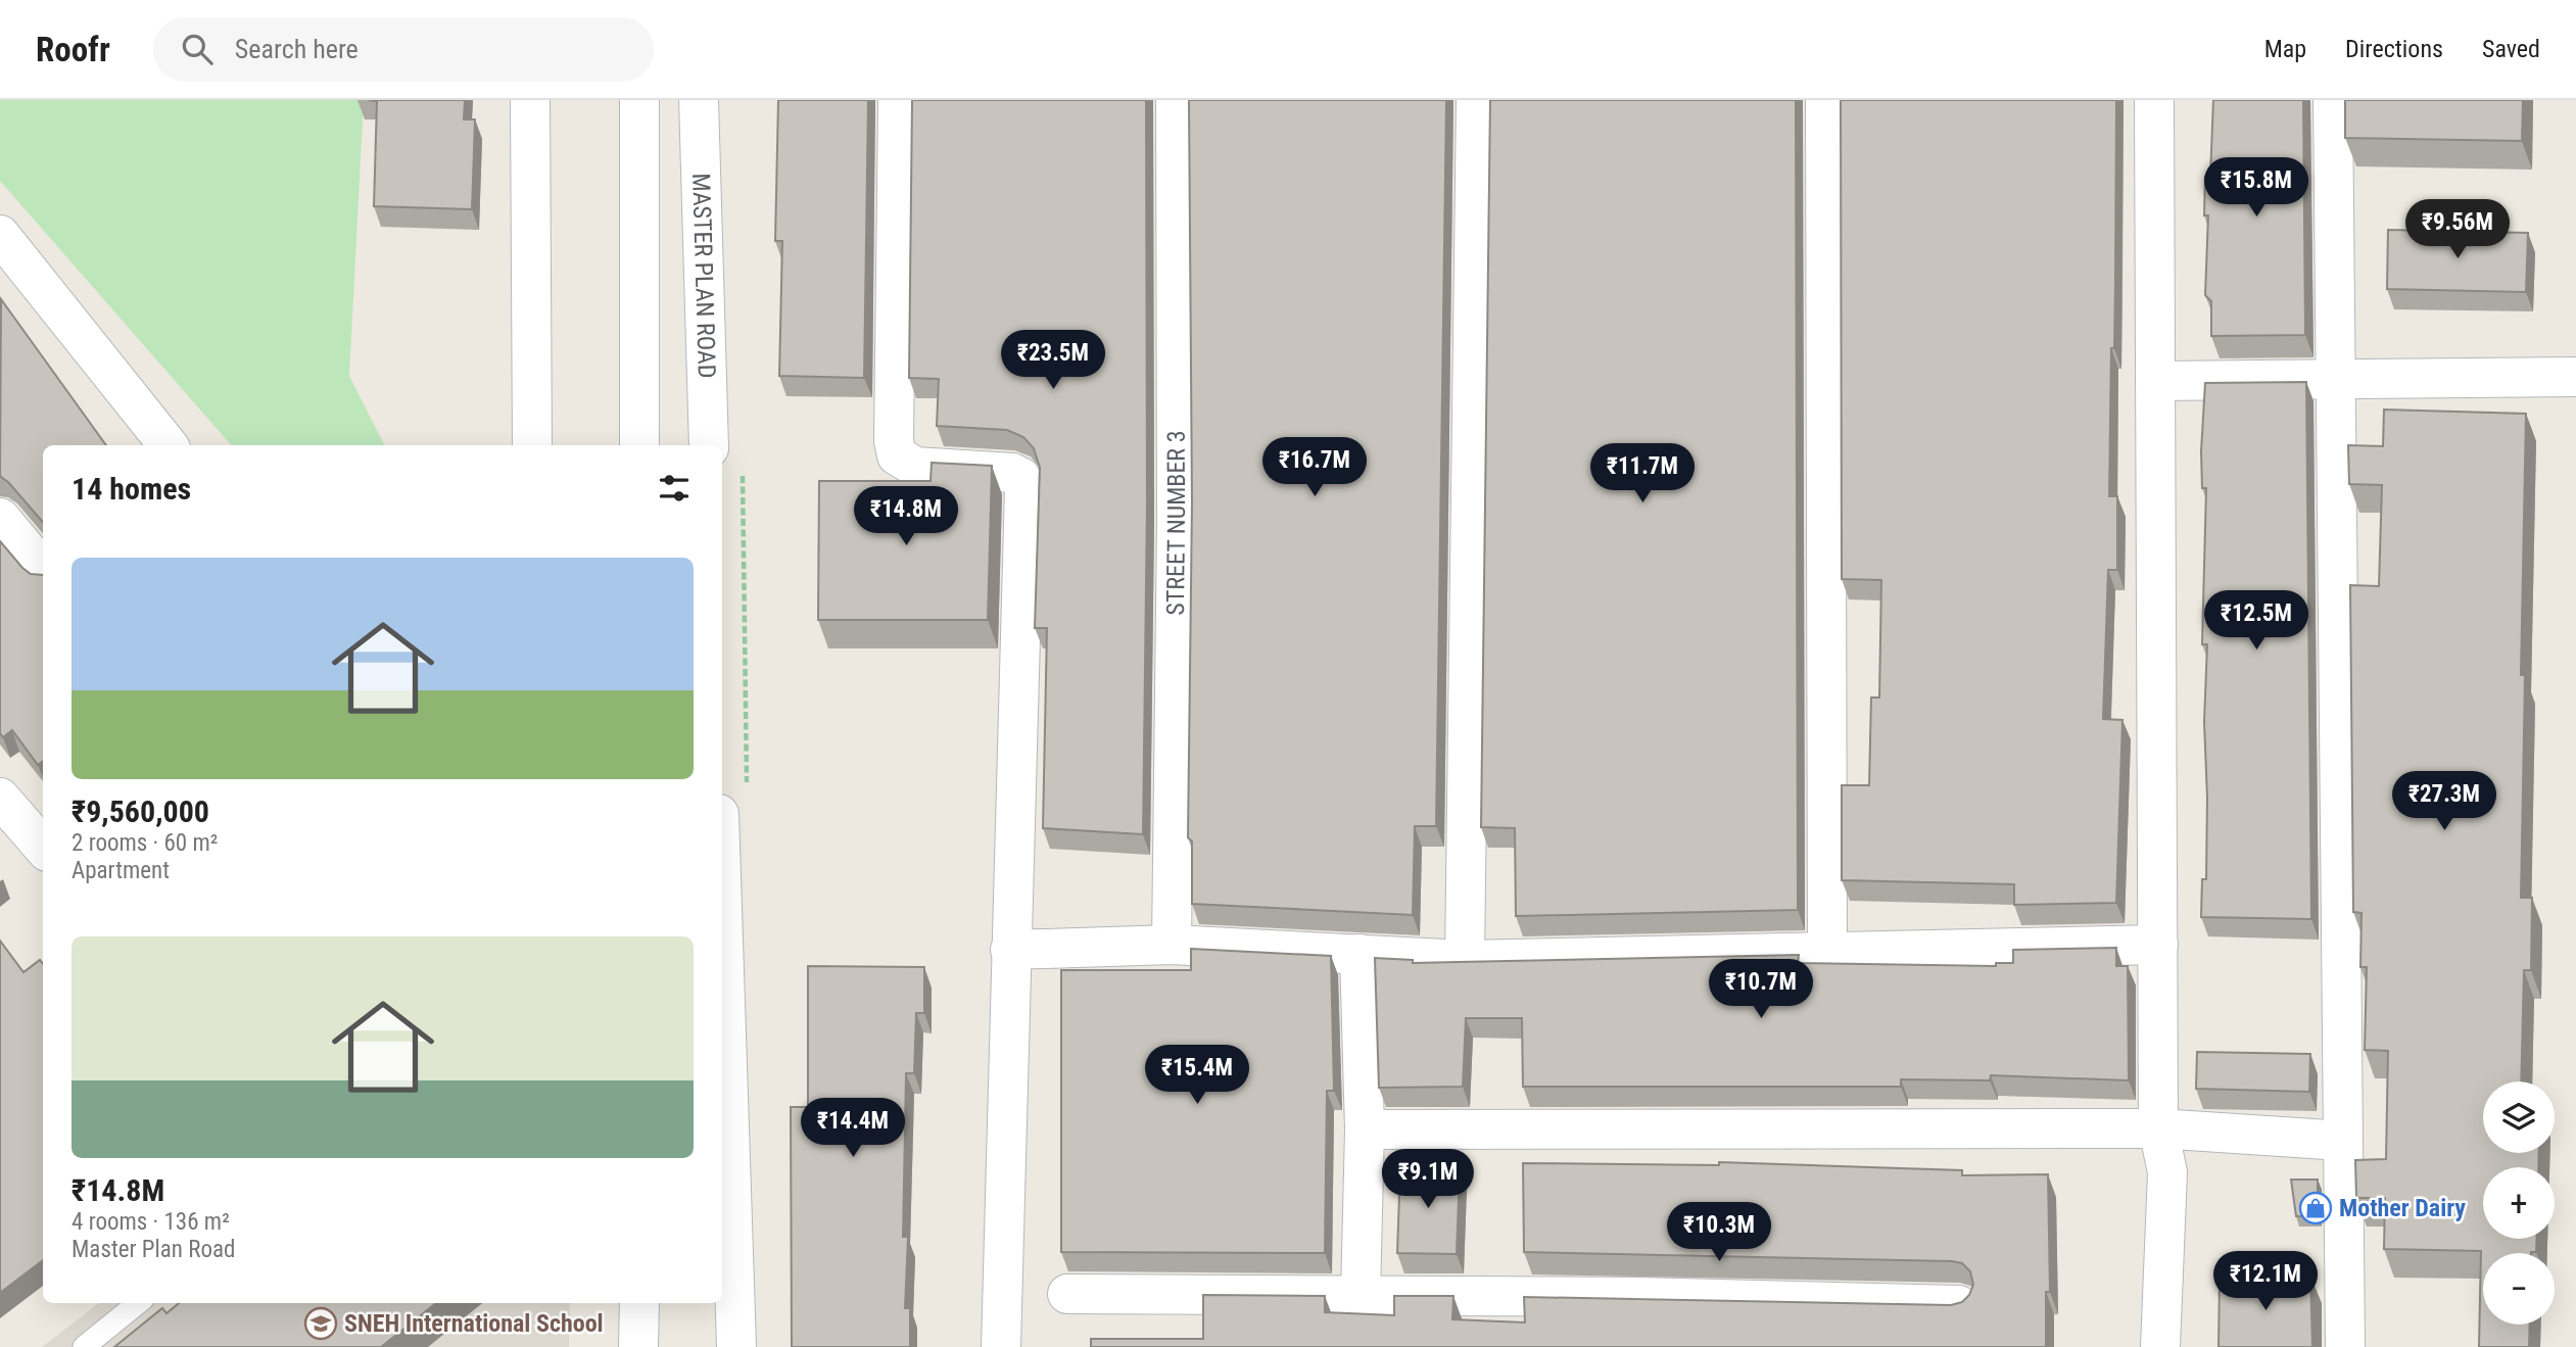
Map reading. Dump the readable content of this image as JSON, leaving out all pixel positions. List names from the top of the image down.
{
  "streets": {
    "street": ["MASTER PLAN ROAD", "STREET NUMBER 3"]
  },
  "places": {
    "shop": ["Mother Dairy"],
    "school or university": ["SNEH International School"]
  },
  "page": {
    "header": "Roofr",
    "search": "Search here",
    "nav": ["Map", "Directions", "Saved"],
    "price": [
      "₹15.8M",
      "₹9.56M",
      "₹23.5M",
      "₹16.7M",
      "₹11.7M",
      "₹14.8M",
      "₹12.5M",
      "₹27.3M",
      "₹10.7M",
      "₹15.4M",
      "₹14.4M",
      "₹9.1M",
      "₹10.3M",
      "₹12.1M"
    ],
    "heading": "14 homes",
    "list": [
      {
        "name": "₹9,560,000",
        "note": "2 rooms · 60 m² · Apartment"
      },
      {
        "name": "₹14.8M",
        "note": "4 rooms · 136 m² · Master Plan Road"
      }
    ],
    "map_buttons": ["+", "−"]
  }
}
